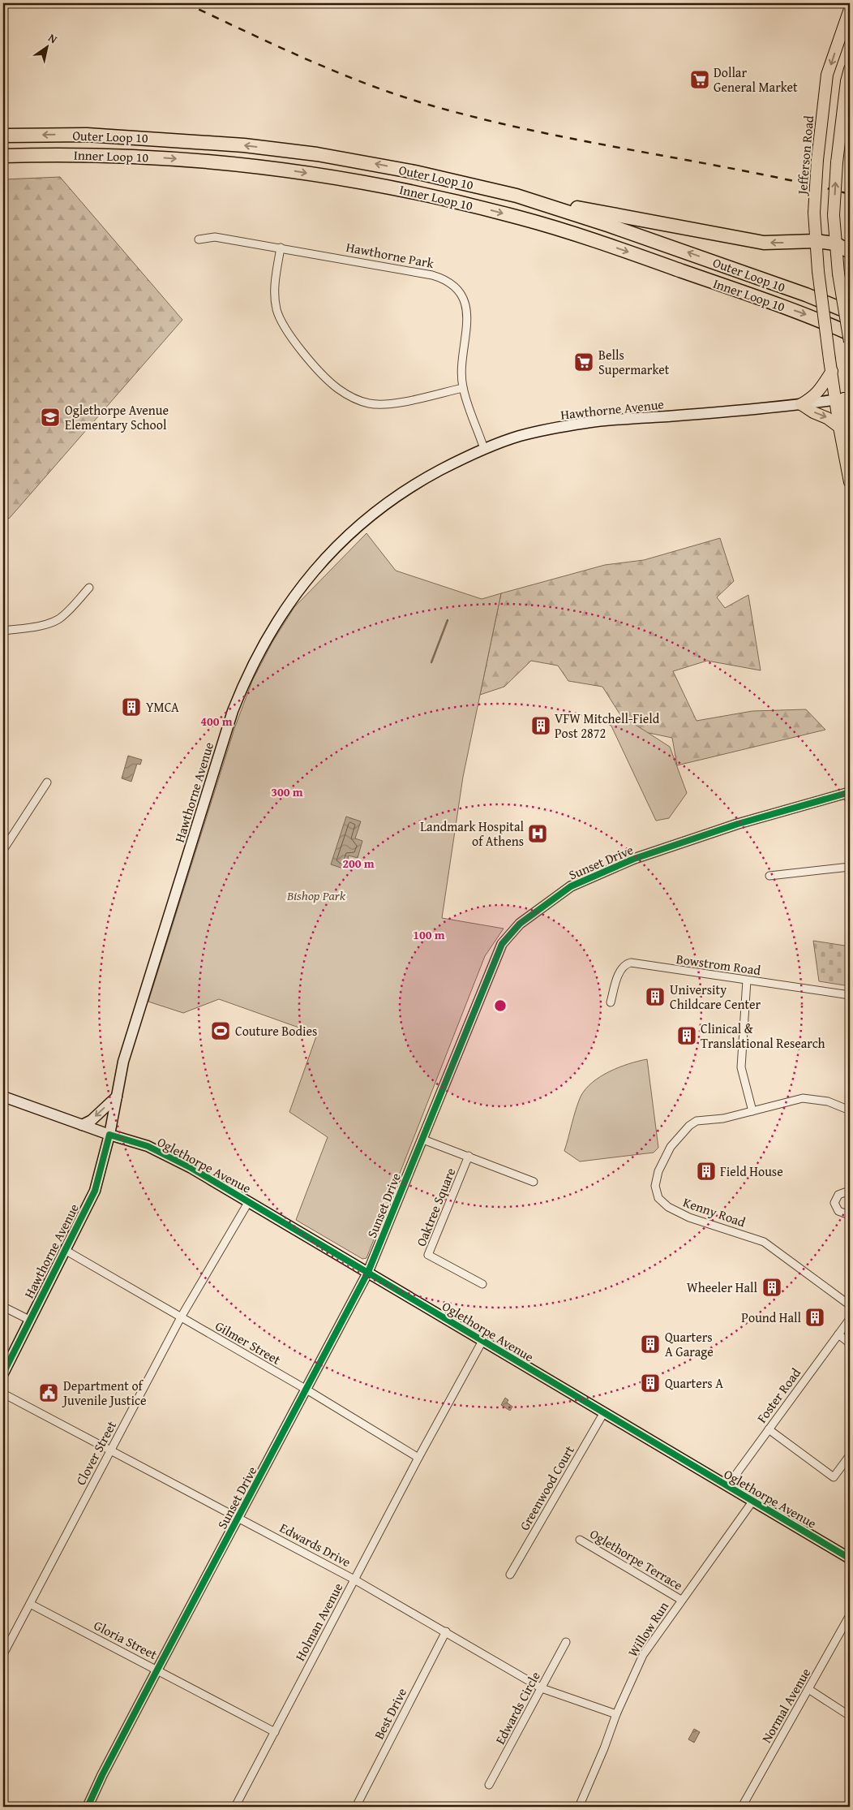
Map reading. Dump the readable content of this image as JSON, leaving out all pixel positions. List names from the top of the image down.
{
  "streets": {
    "highway": ["Outer Loop 10", "Jefferson Road", "Inner Loop 10"],
    "main road": ["Hawthorne Avenue", "Oglethorpe Avenue"],
    "street": [
      "Hawthorne Park",
      "Sunset Drive",
      "Bowstrom Road",
      "Oaktree Square",
      "Kenny Road",
      "Gilmer Street",
      "Foster Road",
      "Clover Street",
      "Greenwood Court",
      "Edwards Drive",
      "Oglethorpe Terrace",
      "Holman Avenue",
      "Willow Run",
      "Gloria Street",
      "Normal Avenue",
      "Edwards Circle",
      "Best Drive"
    ]
  },
  "crossings": [
    ["Jefferson Road", "Hawthorne Avenue"],
    ["Hawthorne Park", "Hawthorne Avenue"],
    ["Hawthorne Avenue", "Oglethorpe Avenue"],
    ["Hawthorne Avenue", "Gilmer Street"],
    ["Sunset Drive", "Oglethorpe Avenue"],
    ["Sunset Drive", "Oaktree Square"],
    ["Sunset Drive", "Gilmer Street"],
    ["Sunset Drive", "Edwards Drive"],
    ["Sunset Drive", "Gloria Street"],
    ["Oglethorpe Avenue", "Foster Road"],
    ["Oglethorpe Avenue", "Clover Street"],
    ["Oglethorpe Avenue", "Greenwood Court"],
    ["Oglethorpe Avenue", "Holman Avenue"],
    ["Oglethorpe Avenue", "Willow Run"],
    ["Gilmer Street", "Clover Street"],
    ["Gilmer Street", "Holman Avenue"],
    ["Clover Street", "Edwards Drive"],
    ["Clover Street", "Gloria Street"],
    ["Edwards Drive", "Holman Avenue"],
    ["Edwards Drive", "Willow Run"],
    ["Edwards Drive", "Edwards Circle"],
    ["Edwards Drive", "Best Drive"],
    ["Oglethorpe Terrace", "Willow Run"],
    ["Holman Avenue", "Gloria Street"]
  ],
  "parks": ["Bishop Park"],
  "places": {
    "supermarket": ["Dollar General Market", "Bells Supermarket"],
    "school or university": ["Oglethorpe Avenue Elementary School"],
    "building": [
      "YMCA",
      "VFW Mitchell-Field Post 2872",
      "University Childcare Center",
      "Clinical & Translational Research",
      "Field House",
      "Wheeler Hall",
      "Pound Hall",
      "Quarters A Garage",
      "Quarters A"
    ],
    "hospital": ["Landmark Hospital of Athens"],
    "sports": ["Couture Bodies"],
    "public building": ["Department of Juvenile Justice"]
  },
  "north": "top right",
  "rings": [
    "400 m",
    "300 m",
    "200 m",
    "100 m"
  ]
}
